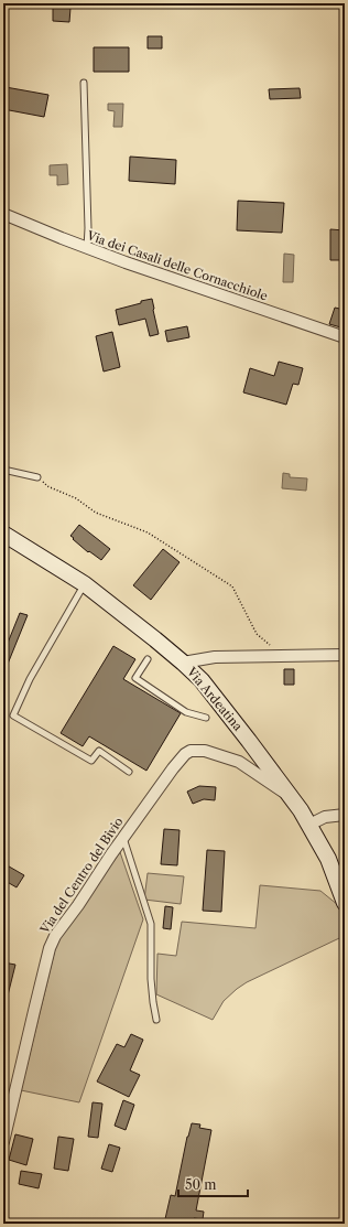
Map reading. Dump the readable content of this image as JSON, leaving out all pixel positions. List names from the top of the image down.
{
  "streets": {
    "main road": ["Via Ardeatina"],
    "street": ["Via dei Casali delle Cornacchiole", "Via del Centro del Bivio"]
  },
  "crossings": [
    ["Via Ardeatina", "Via del Centro del Bivio"]
  ],
  "scale_bar": "50 m"
}
